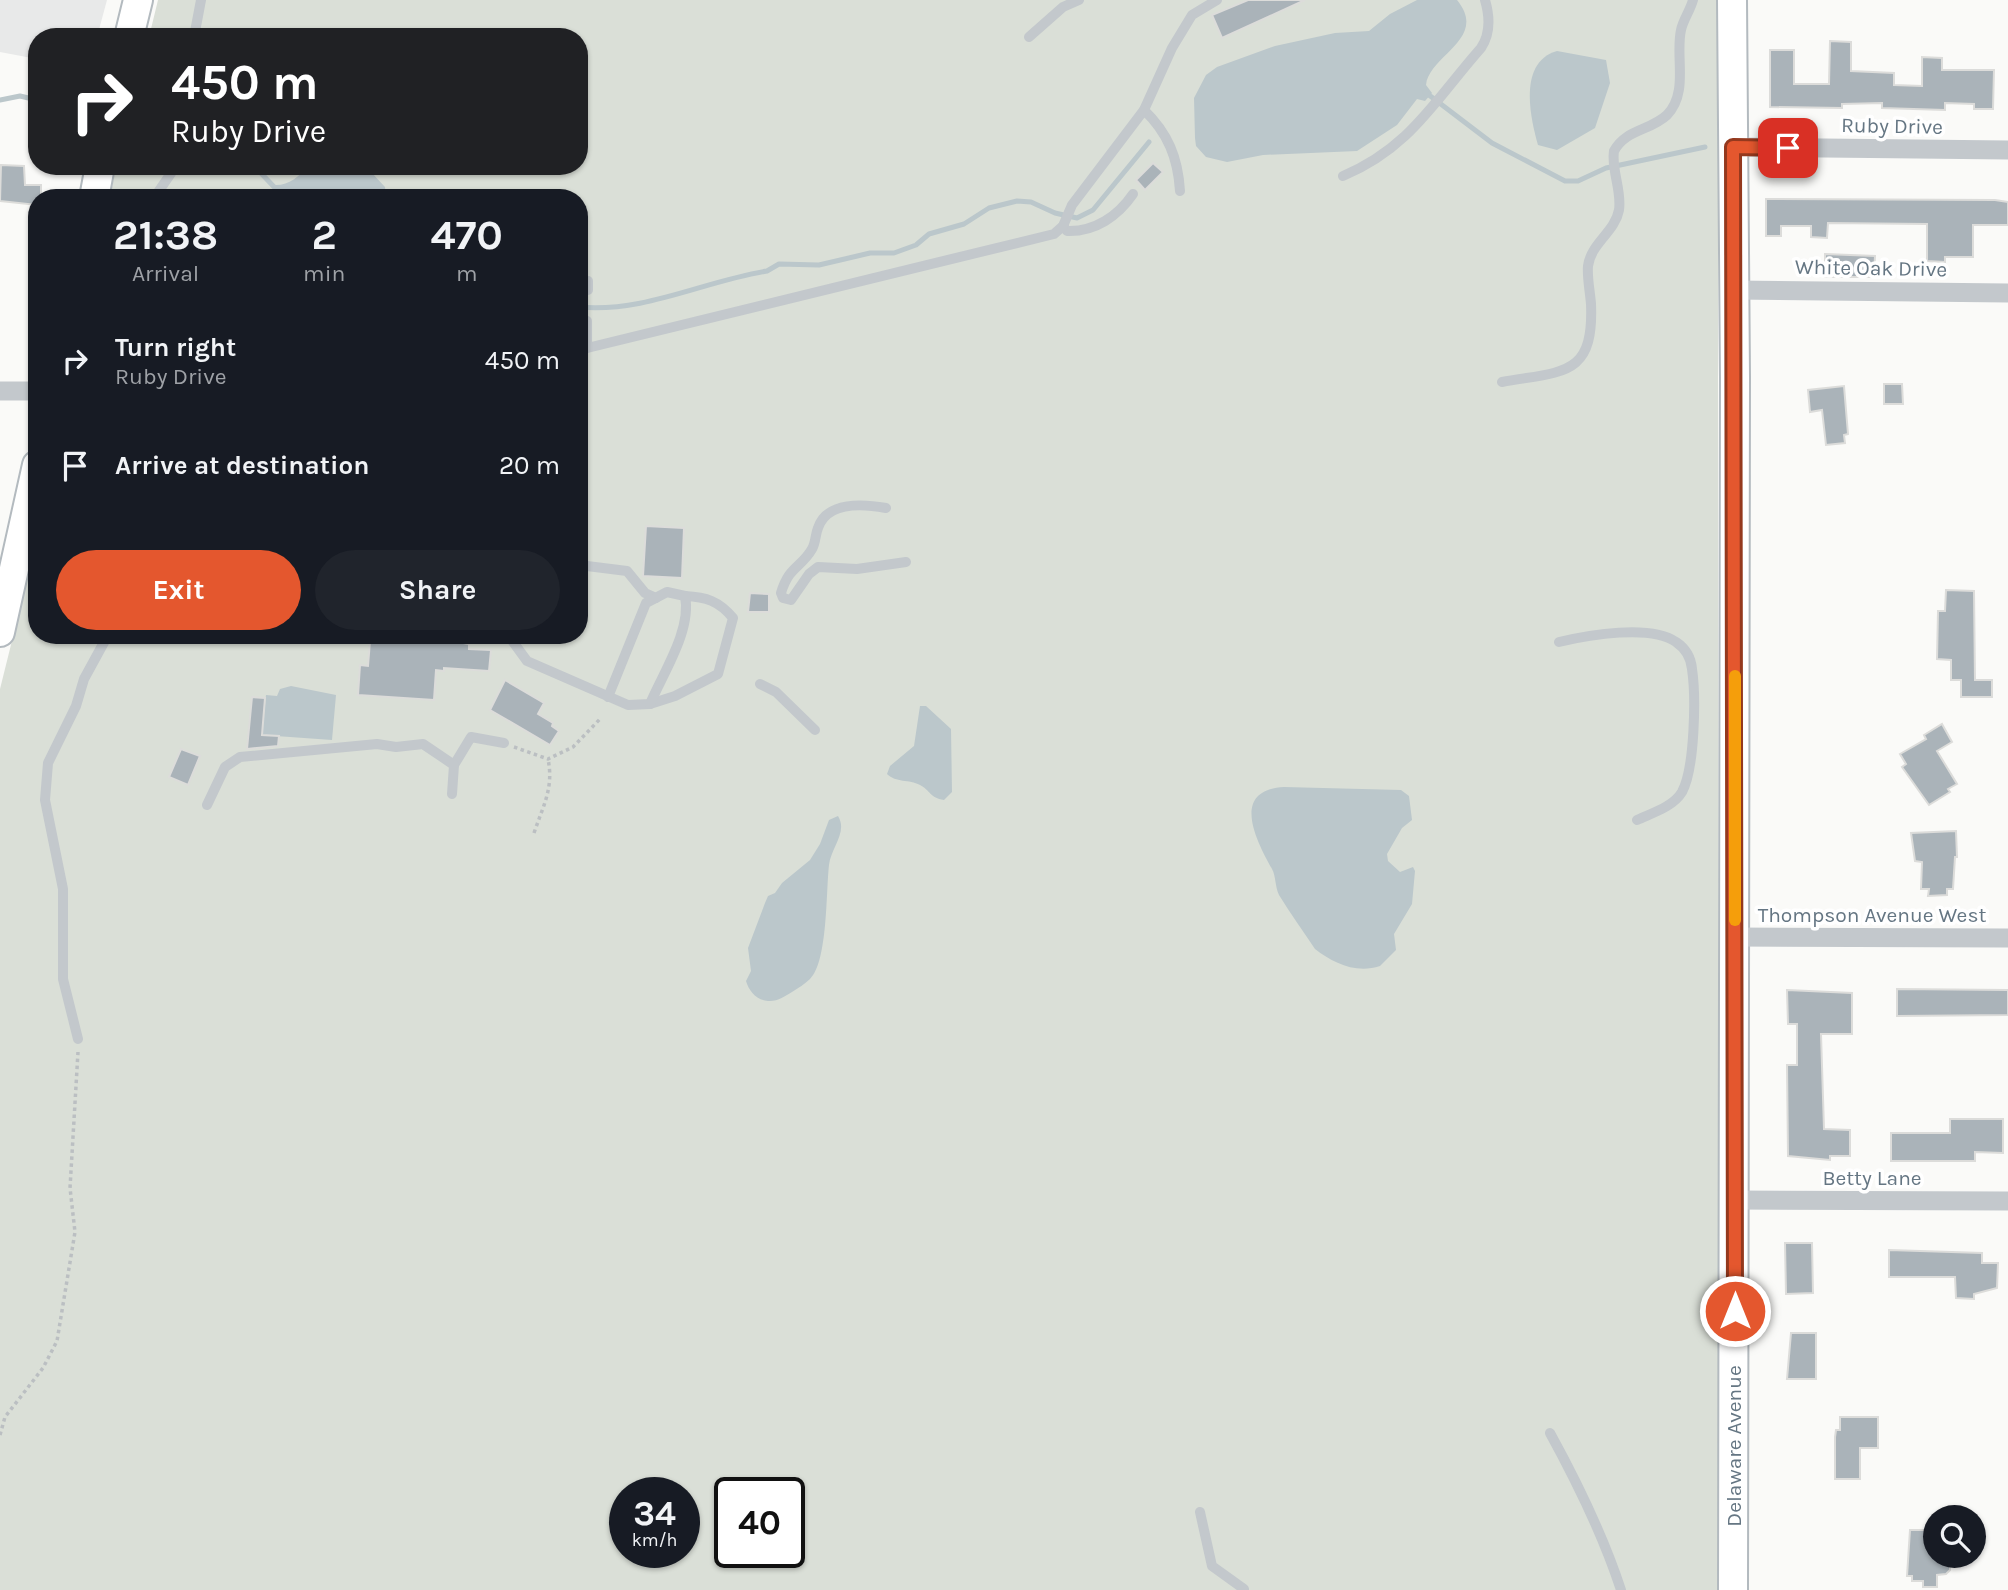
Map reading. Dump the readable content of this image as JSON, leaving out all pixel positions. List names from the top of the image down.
{
  "streets": {
    "street": [
      "Ruby Drive",
      "White Oak Drive",
      "Thompson Avenue West",
      "Betty Lane",
      "Delaware Avenue"
    ]
  },
  "crossings": [
    ["Ruby Drive", "Delaware Avenue"],
    ["White Oak Drive", "Delaware Avenue"],
    ["Thompson Avenue West", "Delaware Avenue"],
    ["Betty Lane", "Delaware Avenue"]
  ],
  "page": {
    "turn": ["450 m", "Ruby Drive"],
    "eta": [
      "21:38",
      "Arrival",
      "2",
      "min",
      "470",
      "m"
    ],
    "list": [
      {
        "name": "Turn right",
        "note": "Ruby Drive",
        "value": "450 m"
      },
      {
        "name": "Arrive at destination",
        "value": "20 m"
      }
    ],
    "buttons": ["Exit", "Share"],
    "speed": "34 km/h",
    "limit": "40"
  }
}
